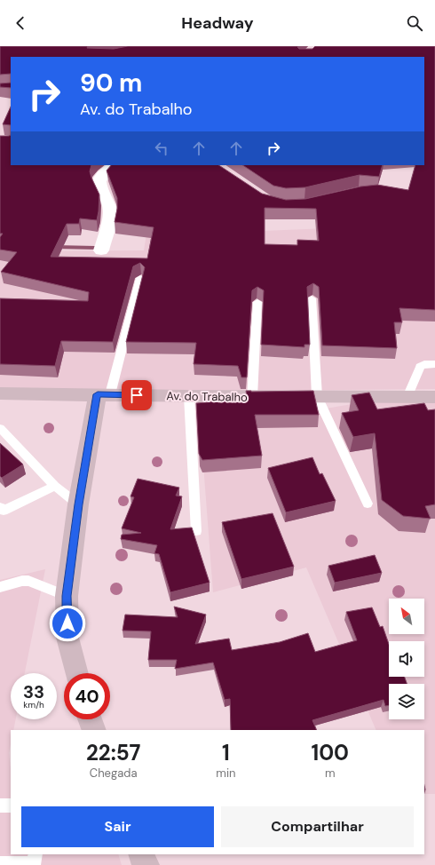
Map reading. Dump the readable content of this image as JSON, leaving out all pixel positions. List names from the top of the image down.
{
  "streets": {
    "main road": ["Av. do Trabalho"]
  },
  "north": "top left",
  "page": {
    "header": "Headway",
    "turn": ["90 m", "Av. do Trabalho"],
    "speed": "33 km/h",
    "limit": "40",
    "eta": [
      "22:57",
      "Chegada",
      "1",
      "min",
      "100",
      "m"
    ],
    "buttons": ["Sair", "Compartilhar"]
  }
}
